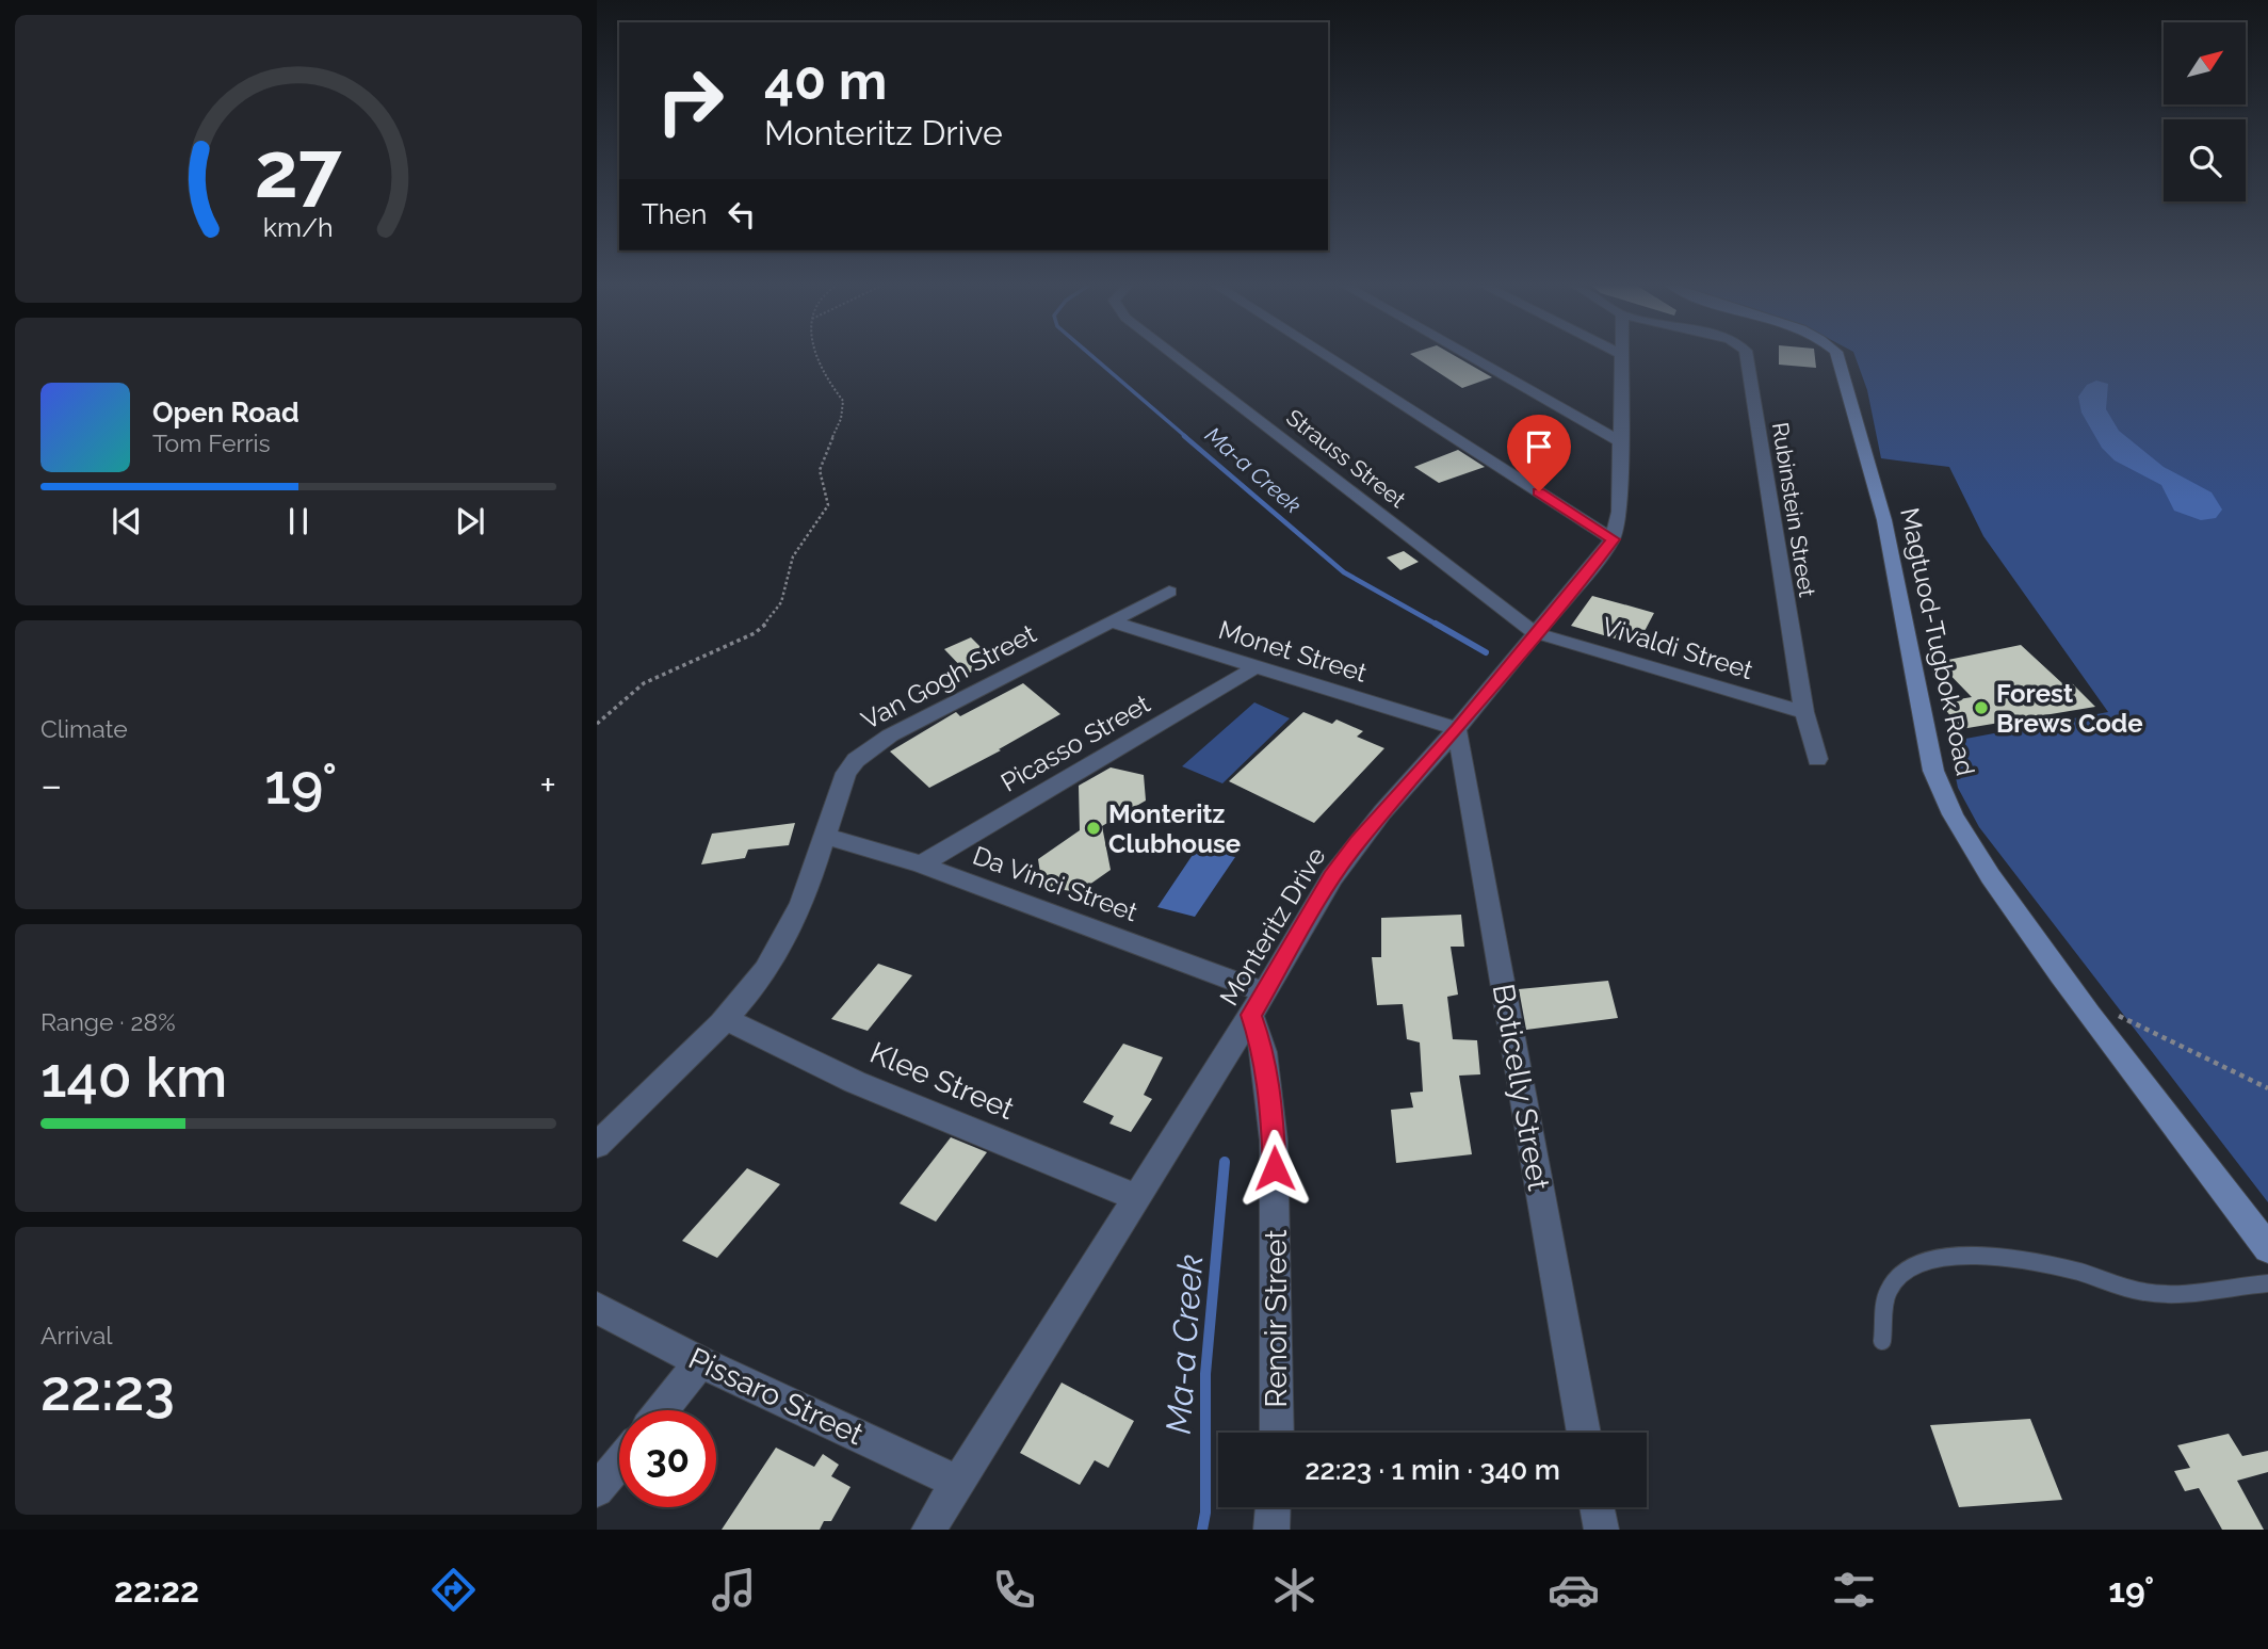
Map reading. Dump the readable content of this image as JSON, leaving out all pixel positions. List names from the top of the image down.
{
  "streets": {
    "main road": ["Magtuod-Tugbok Road"],
    "street": [
      "Strauss Street",
      "Rubinstein Street",
      "Vivaldi Street",
      "Monet Street",
      "Van Gogh Street",
      "Picasso Street",
      "Da Vinci Street",
      "Monteritz Drive",
      "Klee Street",
      "Boticelly Street",
      "Renoir Street",
      "Pissaro Street"
    ]
  },
  "crossings": [
    ["Strauss Street", "Vivaldi Street"],
    ["Strauss Street", "Monteritz Drive"],
    ["Rubinstein Street", "Vivaldi Street"],
    ["Vivaldi Street", "Monteritz Drive"],
    ["Monet Street", "Van Gogh Street"],
    ["Monet Street", "Picasso Street"],
    ["Monet Street", "Monteritz Drive"],
    ["Monet Street", "Boticelly Street"],
    ["Van Gogh Street", "Da Vinci Street"],
    ["Van Gogh Street", "Klee Street"],
    ["Picasso Street", "Da Vinci Street"],
    ["Da Vinci Street", "Monteritz Drive"],
    ["Da Vinci Street", "Renoir Street"],
    ["Monteritz Drive", "Klee Street"],
    ["Monteritz Drive", "Boticelly Street"],
    ["Monteritz Drive", "Renoir Street"],
    ["Monteritz Drive", "Pissaro Street"]
  ],
  "water": ["Ma-a Creek"],
  "places": ["Forest Brews Code", "Monteritz Clubhouse"],
  "north": "top right",
  "page": {
    "turn": ["40 m", "Monteritz Drive"],
    "then": "Then",
    "song": ["Open Road", "Tom Ferris"],
    "tile": [
      "Climate",
      ["Range · 28%", "140 km"],
      ["Arrival", "22:23"]
    ],
    "heat": ["−", "19°", "+"],
    "limit": "30",
    "trip": "22:23 · 1 min · 340 m",
    "tabs": ["22:22", "19°"],
    "gauge": ["27", "km/h"]
  }
}
